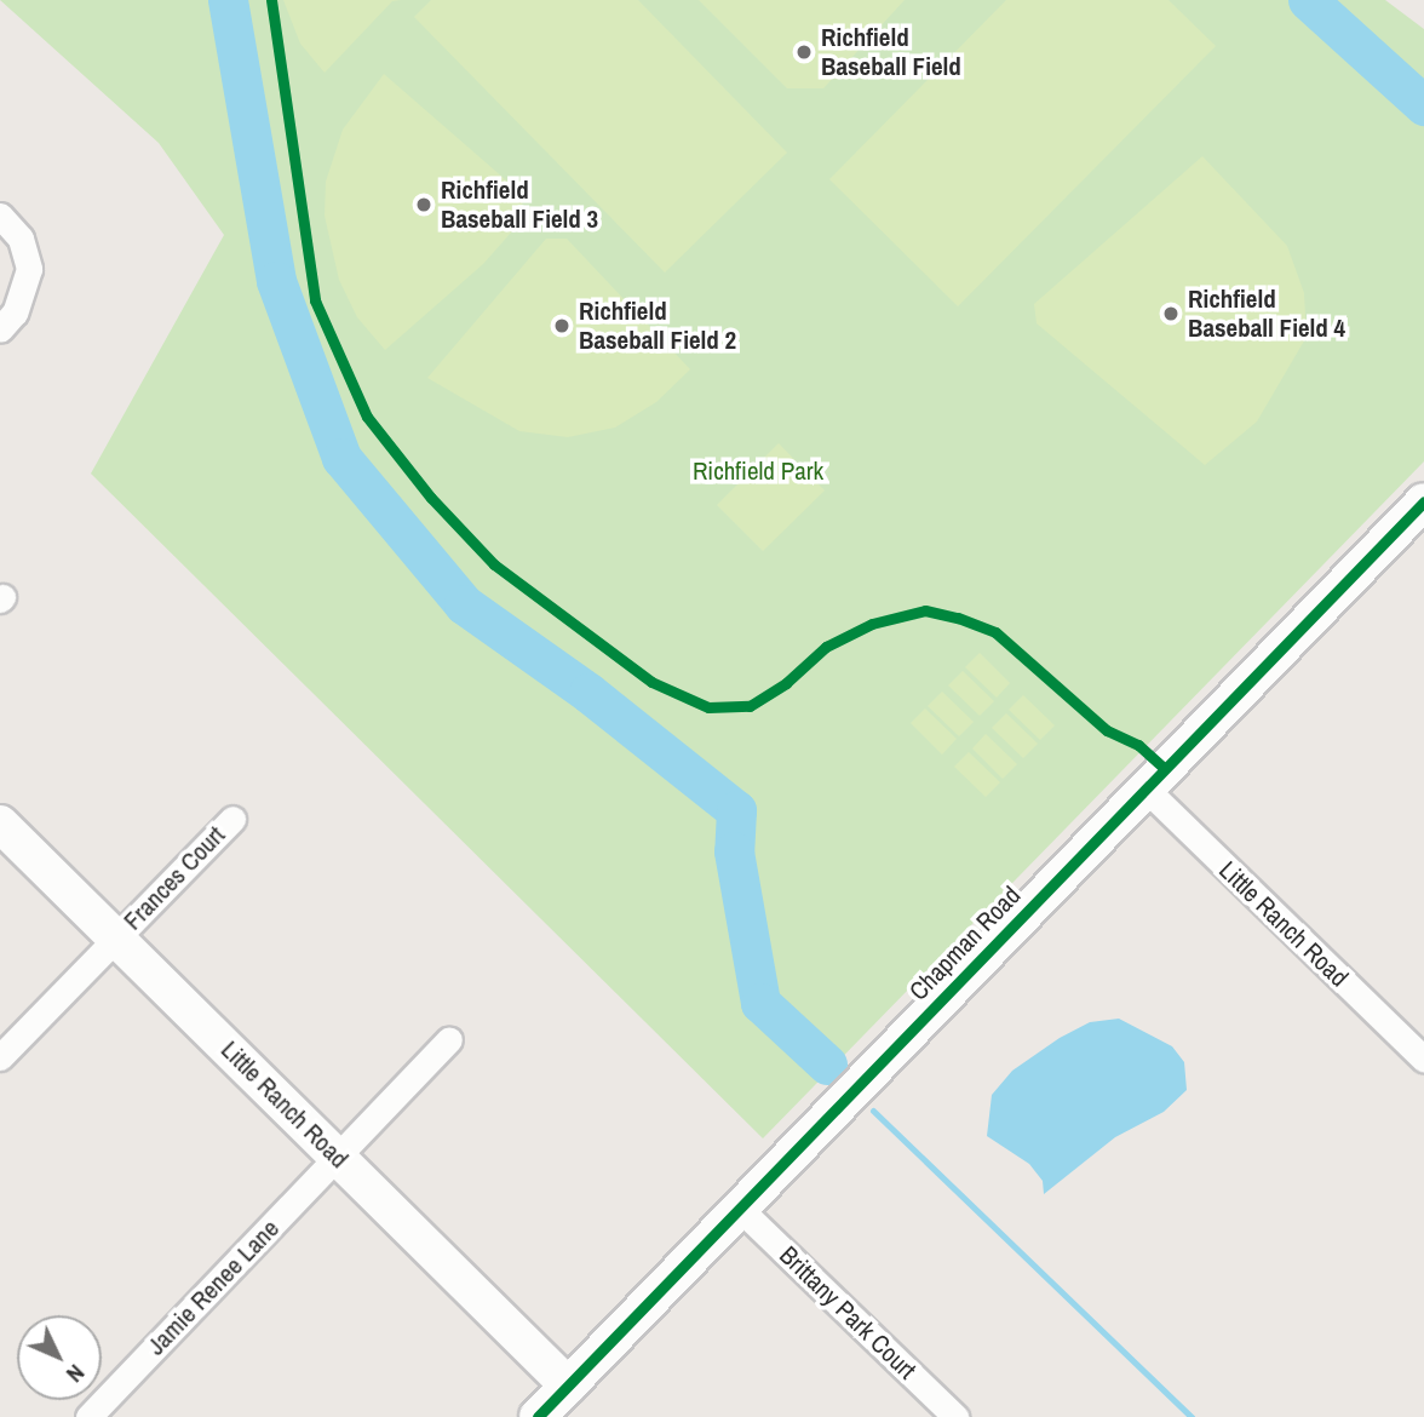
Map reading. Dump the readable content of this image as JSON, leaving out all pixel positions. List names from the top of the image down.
{
  "streets": {
    "street": [
      "Frances Court",
      "Little Ranch Road",
      "Chapman Road",
      "Jamie Renee Lane",
      "Brittany Park Court"
    ]
  },
  "crossings": [
    ["Frances Court", "Little Ranch Road"],
    ["Little Ranch Road", "Chapman Road"],
    ["Little Ranch Road", "Jamie Renee Lane"],
    ["Chapman Road", "Brittany Park Court"]
  ],
  "parks": ["Richfield Park"],
  "places": [
    "Richfield Baseball Field",
    "Richfield Baseball Field 3",
    "Richfield Baseball Field 4",
    "Richfield Baseball Field 2"
  ],
  "north": "bottom right"
}
